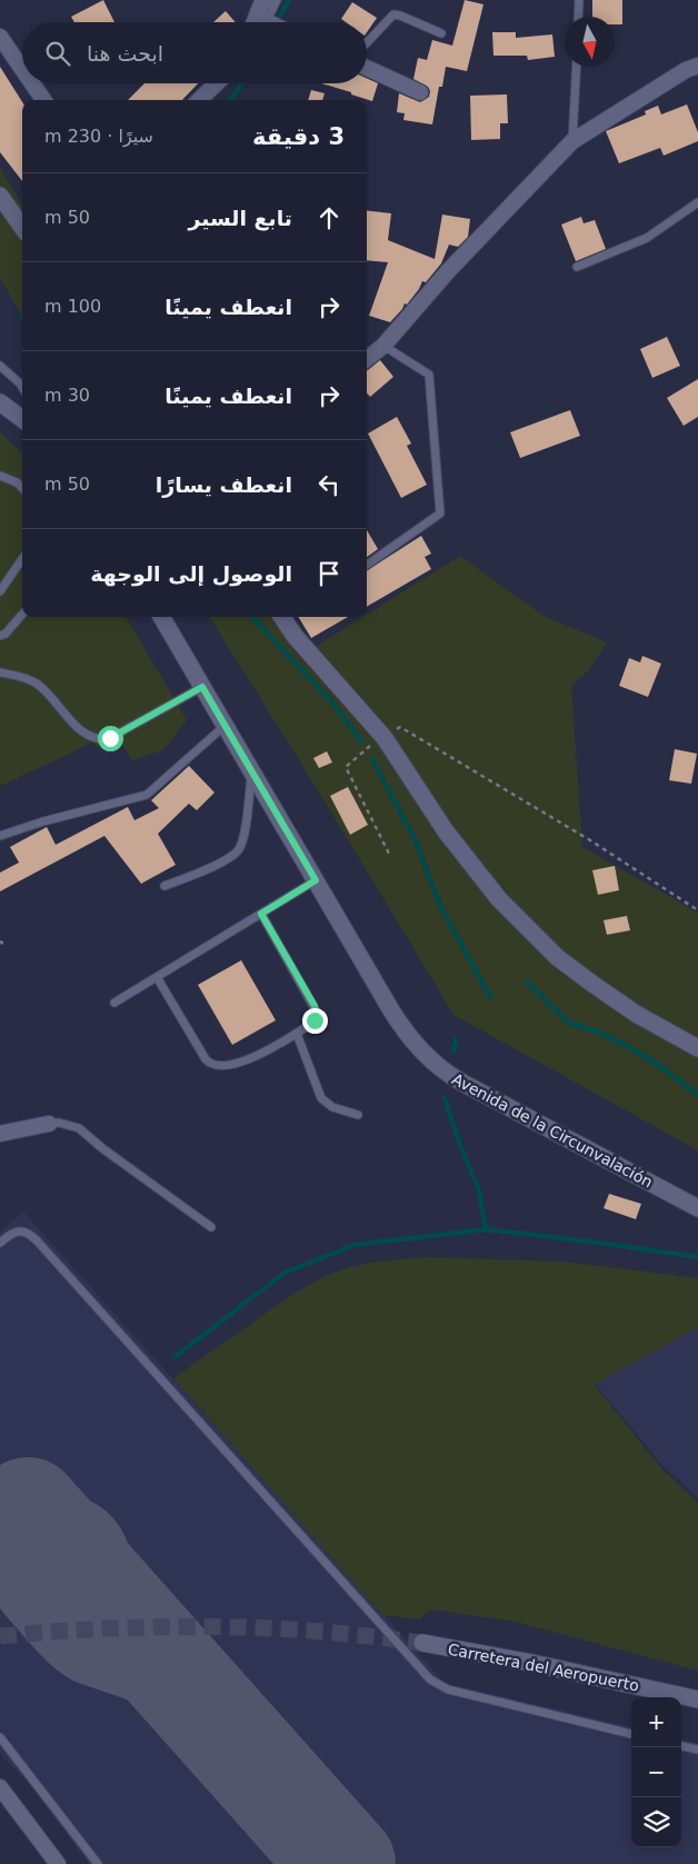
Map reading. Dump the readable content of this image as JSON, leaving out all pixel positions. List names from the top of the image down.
{
  "streets": {
    "main road": ["Avenida de la Circunvalación", "Carretera del Aeropuerto"]
  },
  "north": "bottom",
  "page": {
    "search": "ابحث هنا",
    "heading": ["3 دقيقة", "سيرًا · 230 m"],
    "list": [
      ["تابع السير", "50 m"],
      ["انعطف يمينًا", "100 m"],
      ["انعطف يمينًا", "30 m"],
      ["انعطف يسارًا", "50 m"],
      "الوصول إلى الوجهة"
    ],
    "map_buttons": ["+", "−"]
  }
}
